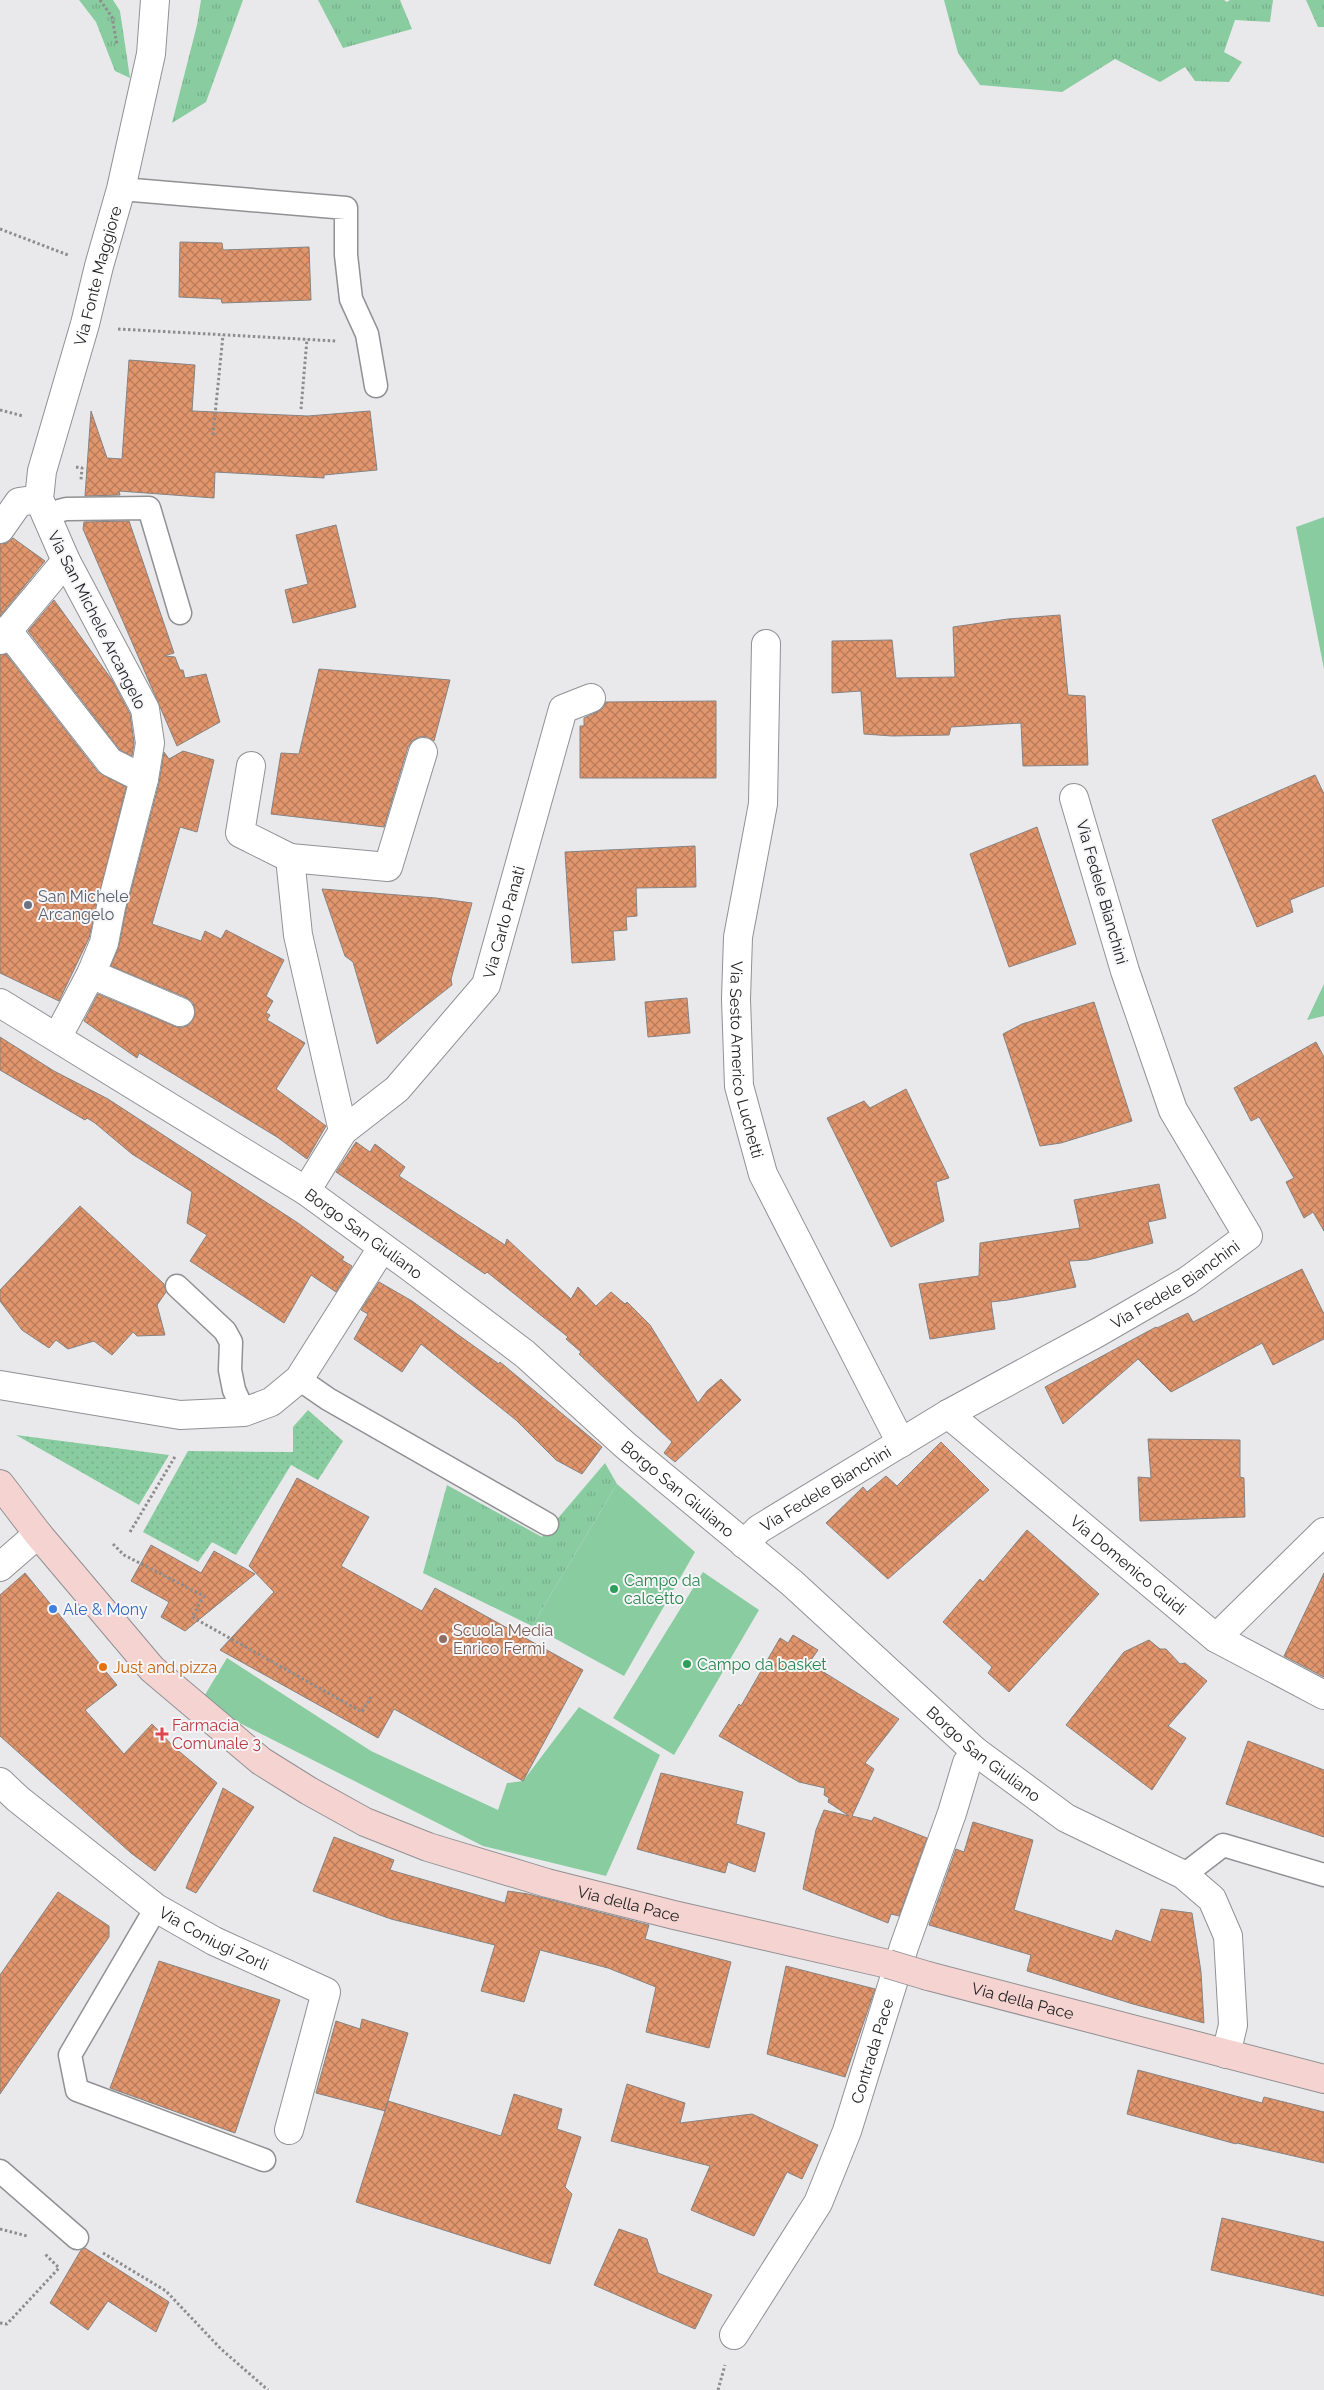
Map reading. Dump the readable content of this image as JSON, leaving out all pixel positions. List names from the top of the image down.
{
  "streets": {
    "main road": ["Via della Pace"],
    "street": [
      "Via Fonte Maggiore",
      "Via San Michele Arcangelo",
      "Via Fedele Bianchini",
      "Via Carlo Panati",
      "Via Sesto Americo Luchetti",
      "Borgo San Giuliano",
      "Via Domenico Guidi",
      "Via Coniugi Zorli",
      "Contrada Pace"
    ]
  },
  "crossings": [
    ["Via Fonte Maggiore", "Via San Michele Arcangelo"],
    ["Via San Michele Arcangelo", "Borgo San Giuliano"],
    ["Via Fedele Bianchini", "Via Sesto Americo Luchetti"],
    ["Via Fedele Bianchini", "Borgo San Giuliano"],
    ["Via Fedele Bianchini", "Via Domenico Guidi"],
    ["Via Carlo Panati", "Borgo San Giuliano"],
    ["Borgo San Giuliano", "Via della Pace"],
    ["Borgo San Giuliano", "Contrada Pace"]
  ],
  "places": {
    "other": [
      "San Michele Arcangelo",
      "Campo da calcetto",
      "Ale & Mony",
      "Scuola Media Enrico Fermi",
      "Campo da basket",
      "Just and pizza"
    ],
    "health": ["Farmacia Comunale 3"]
  }
}
